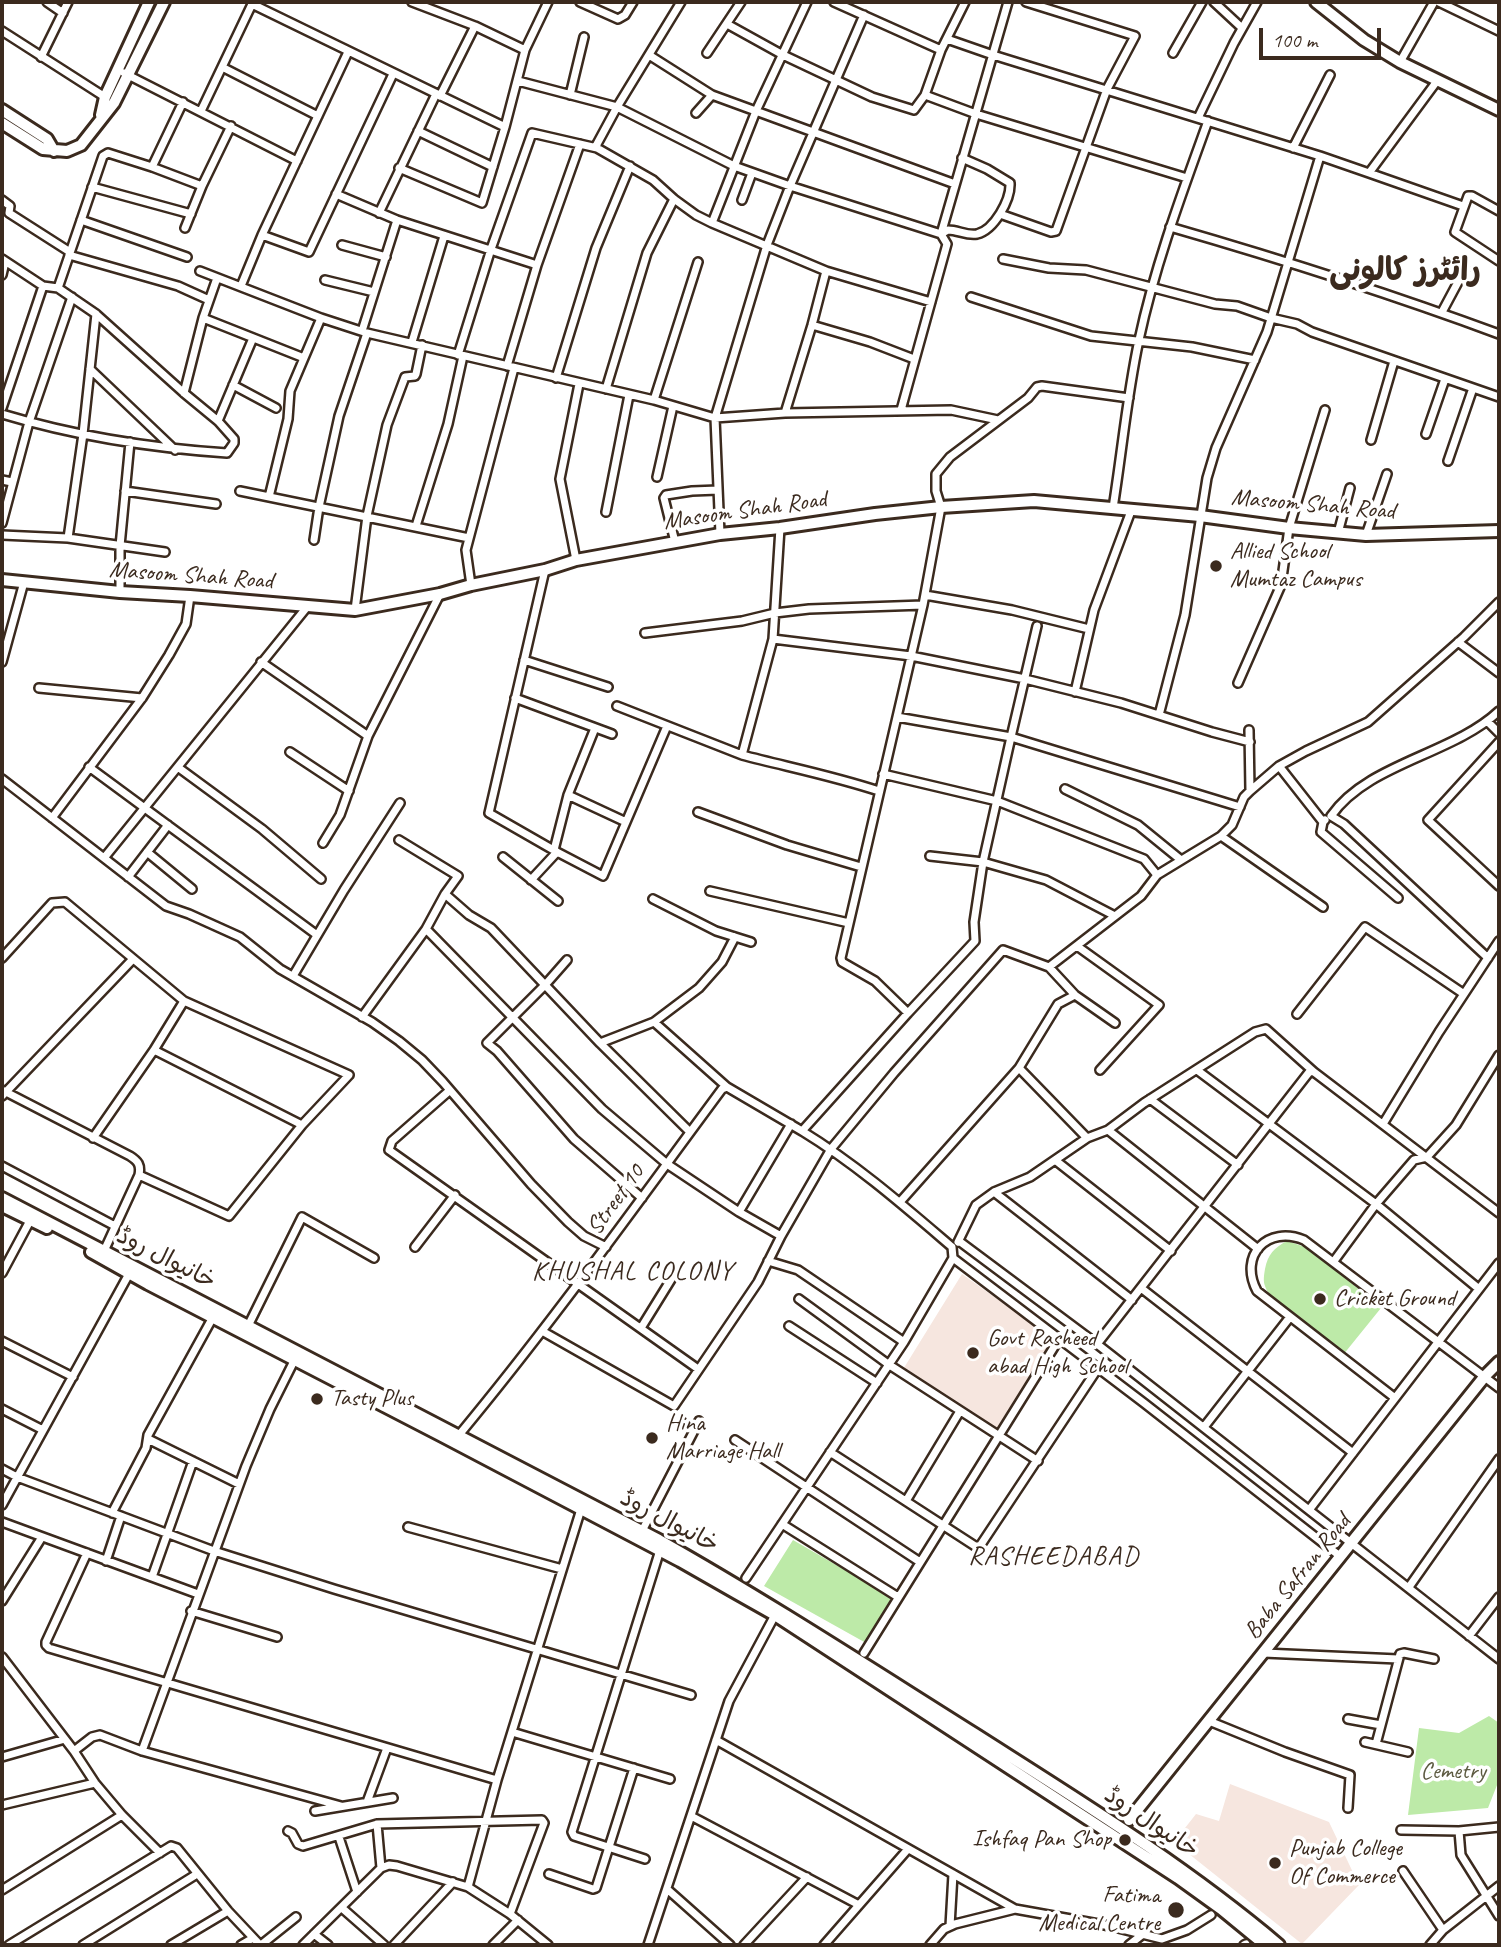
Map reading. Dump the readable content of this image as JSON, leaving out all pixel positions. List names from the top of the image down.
{
  "streets": {
    "main road": ["Masoom Shah Road", "خانیوال روڈ", "Baba Safran Road"],
    "street": ["Street 10"]
  },
  "crossings": [
    ["Street 10", "خانیوال روڈ"]
  ],
  "districts": ["رائٹرز کالونی", "KHUSHAL COLONY", "RASHEEDABAD"],
  "parks": ["Cemetry"],
  "places": [
    "Allied School Mumtaz Campus",
    "Cricket Ground",
    "Govt Rasheed abad High School",
    "Tasty Plus",
    "Hina Marriage Hall",
    "Ishfaq Pan Shop",
    "Punjab College Of Commerce",
    "Fatima Medical Centre"
  ],
  "scale_bar": "100 m"
}
